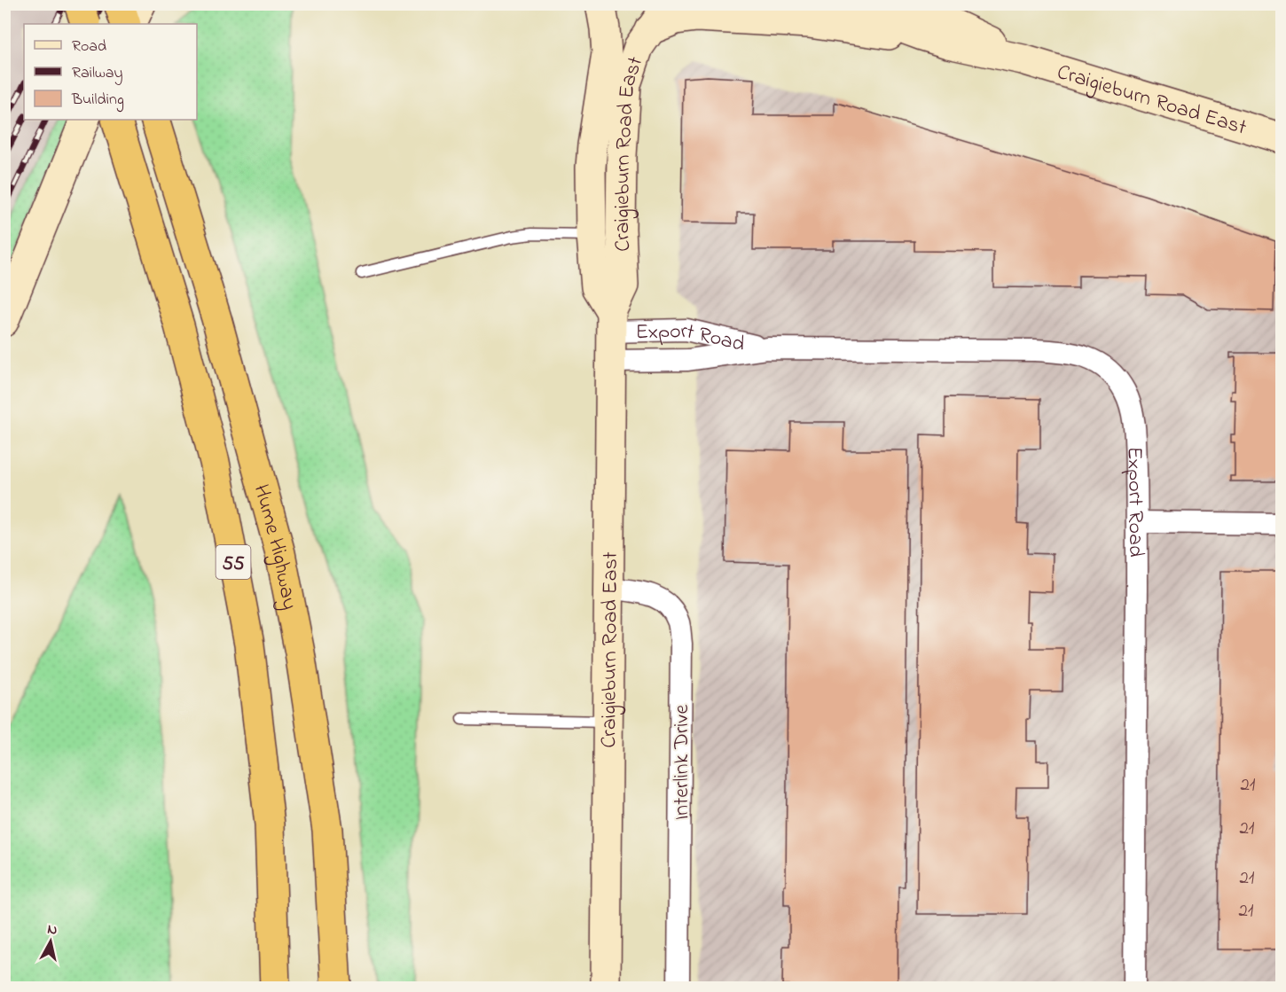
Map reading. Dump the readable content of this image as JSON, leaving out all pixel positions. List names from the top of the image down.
{
  "streets": {
    "highway": ["Hume Highway", "55"],
    "main road": ["Craigieburn Road East"],
    "street": ["Export Road", "Interlink Drive"]
  },
  "crossings": [
    ["Craigieburn Road East", "Export Road"],
    ["Craigieburn Road East", "Interlink Drive"]
  ],
  "house_numbers": [
    "21",
    "21",
    "21",
    "21"
  ],
  "legend": ["Road", "Railway", "Building"],
  "north": "top"
}
